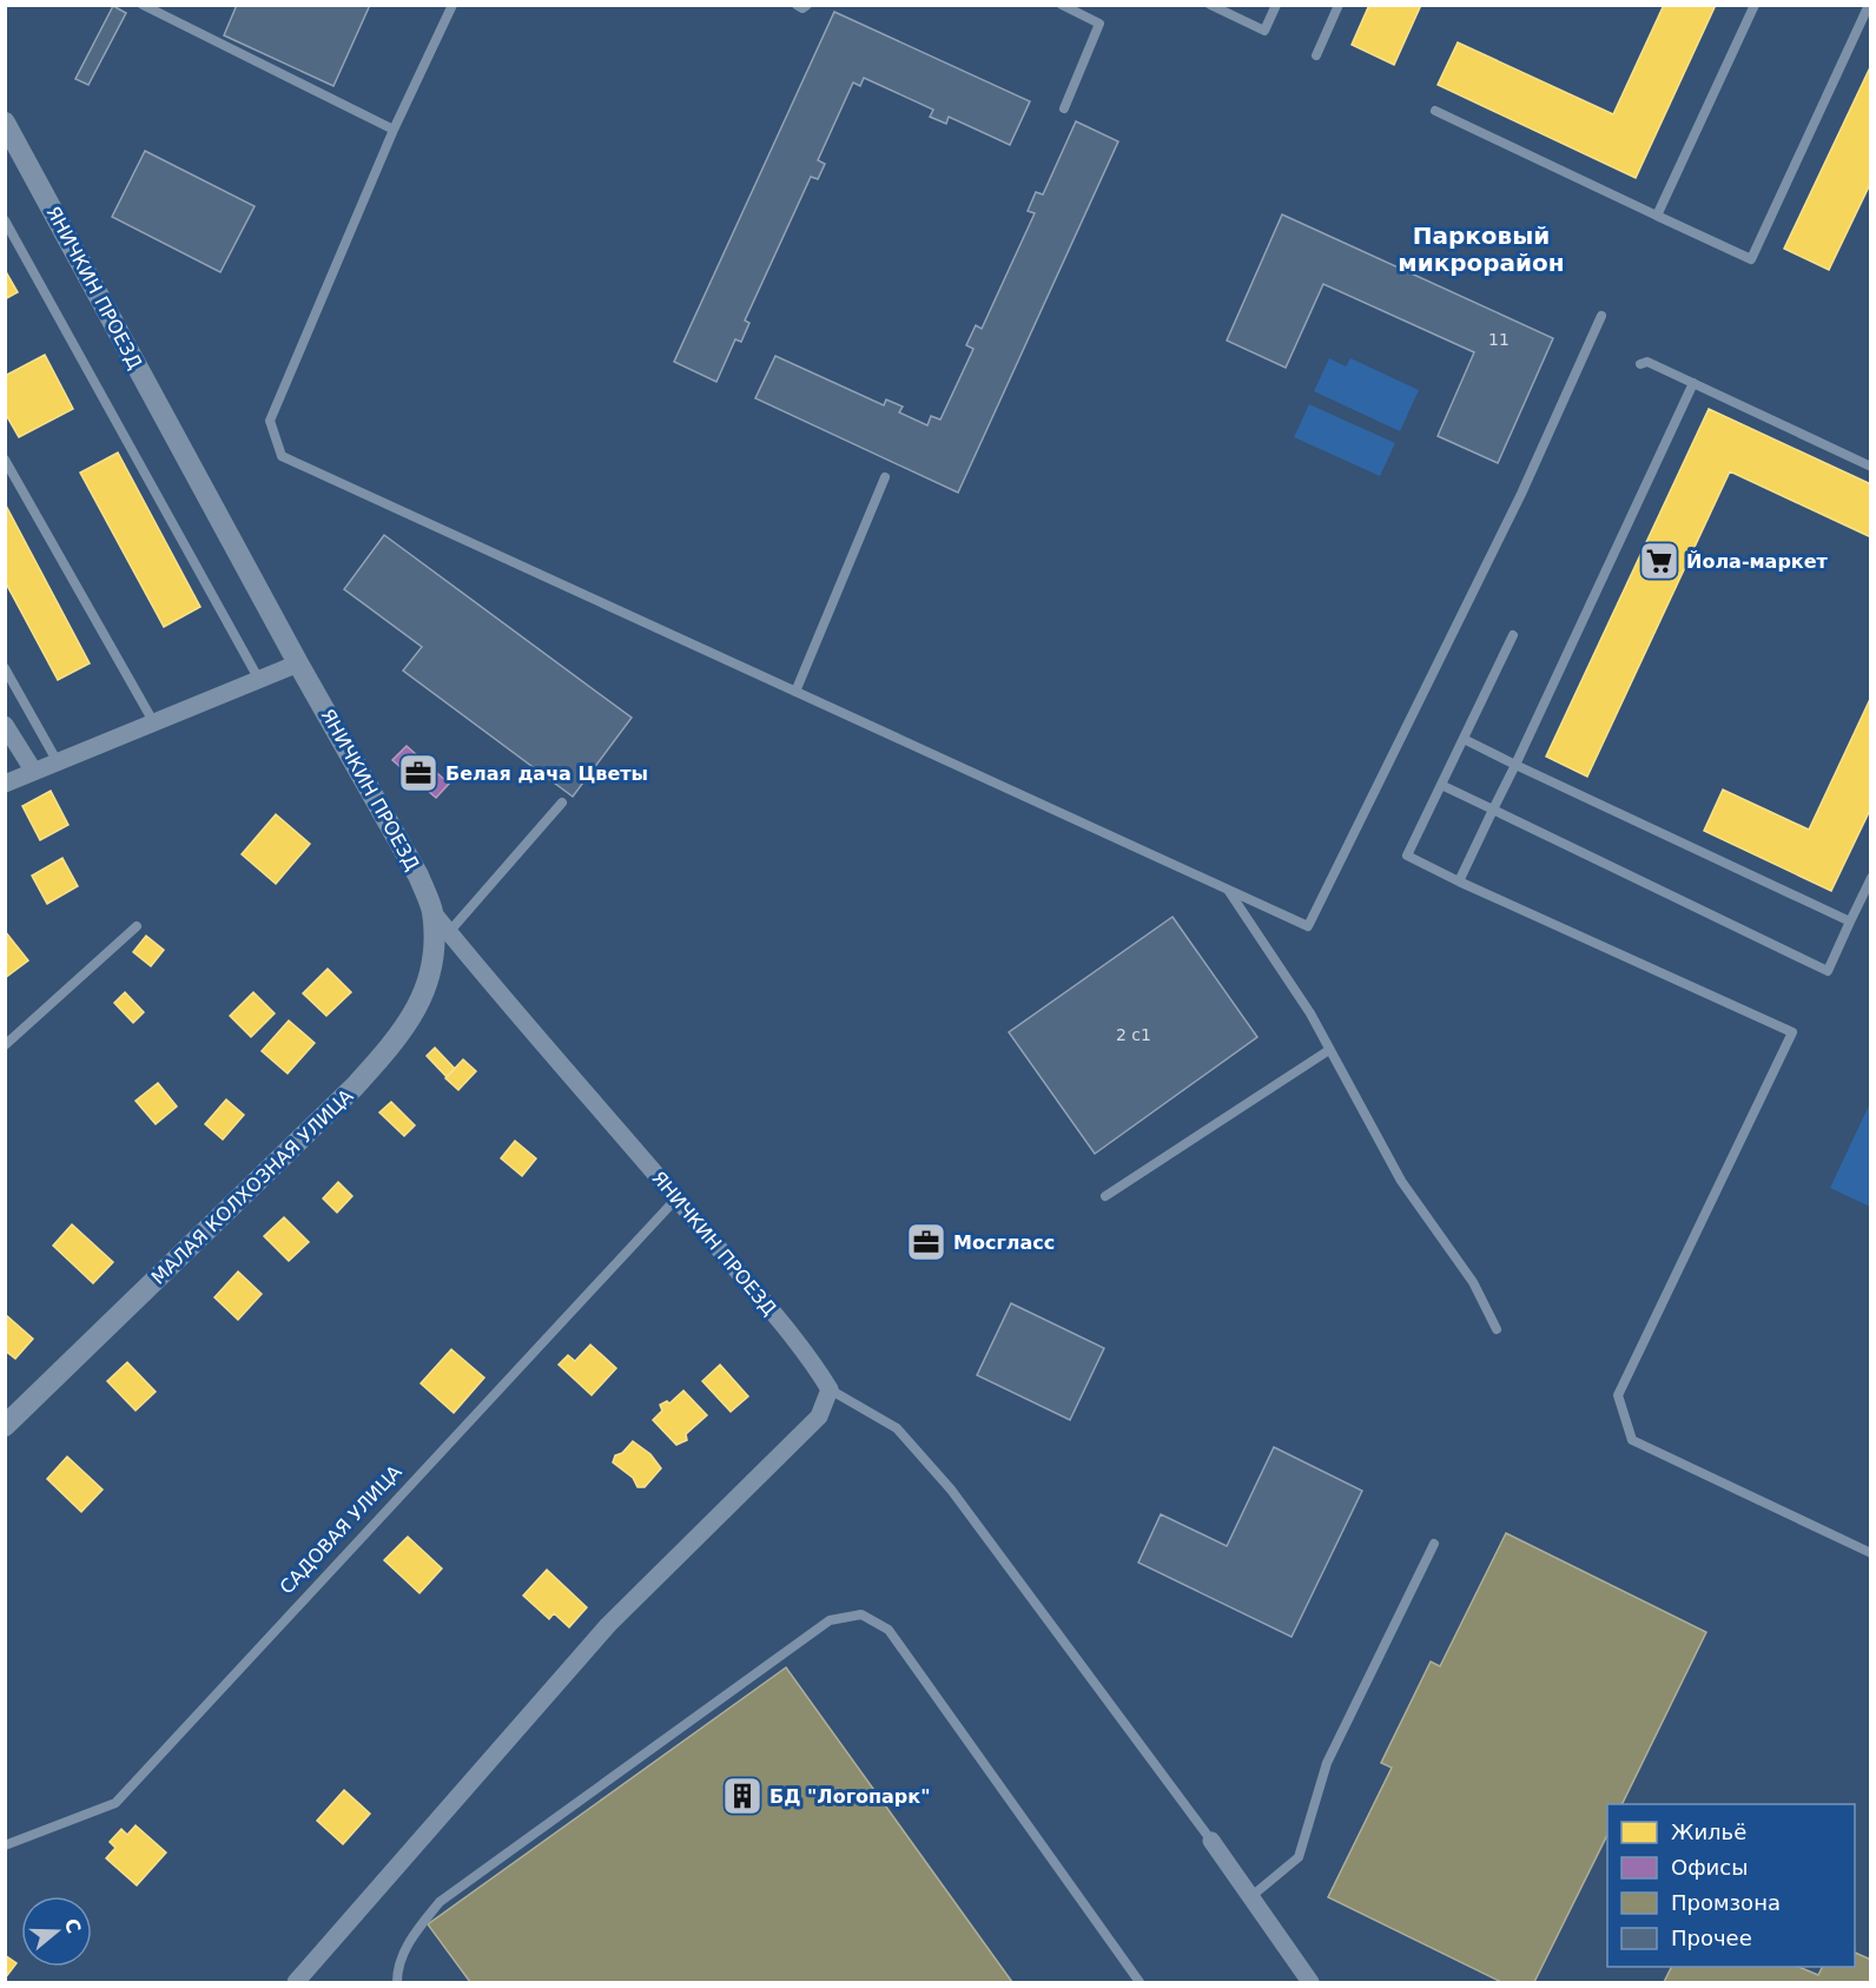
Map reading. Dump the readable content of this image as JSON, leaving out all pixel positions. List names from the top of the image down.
{
  "streets": {
    "street": ["ЯНИЧКИН ПРОЕЗД", "МАЛАЯ КОЛХОЗНАЯ УЛИЦА"],
    "lane": ["САДОВАЯ УЛИЦА"]
  },
  "crossings": [
    ["ЯНИЧКИН ПРОЕЗД", "МАЛАЯ КОЛХОЗНАЯ УЛИЦА"],
    ["ЯНИЧКИН ПРОЕЗД", "САДОВАЯ УЛИЦА"]
  ],
  "districts": ["Парковый микрорайон"],
  "places": {
    "supermarket": ["Йола-маркет"],
    "office": ["Белая дача Цветы", "Мосгласс"],
    "building": ["БД \"Логопарк\""]
  },
  "house_numbers": ["11", "2 с1"],
  "legend": [
    "Жильё",
    "Офисы",
    "Промзона",
    "Прочее"
  ],
  "north": "right"
}
